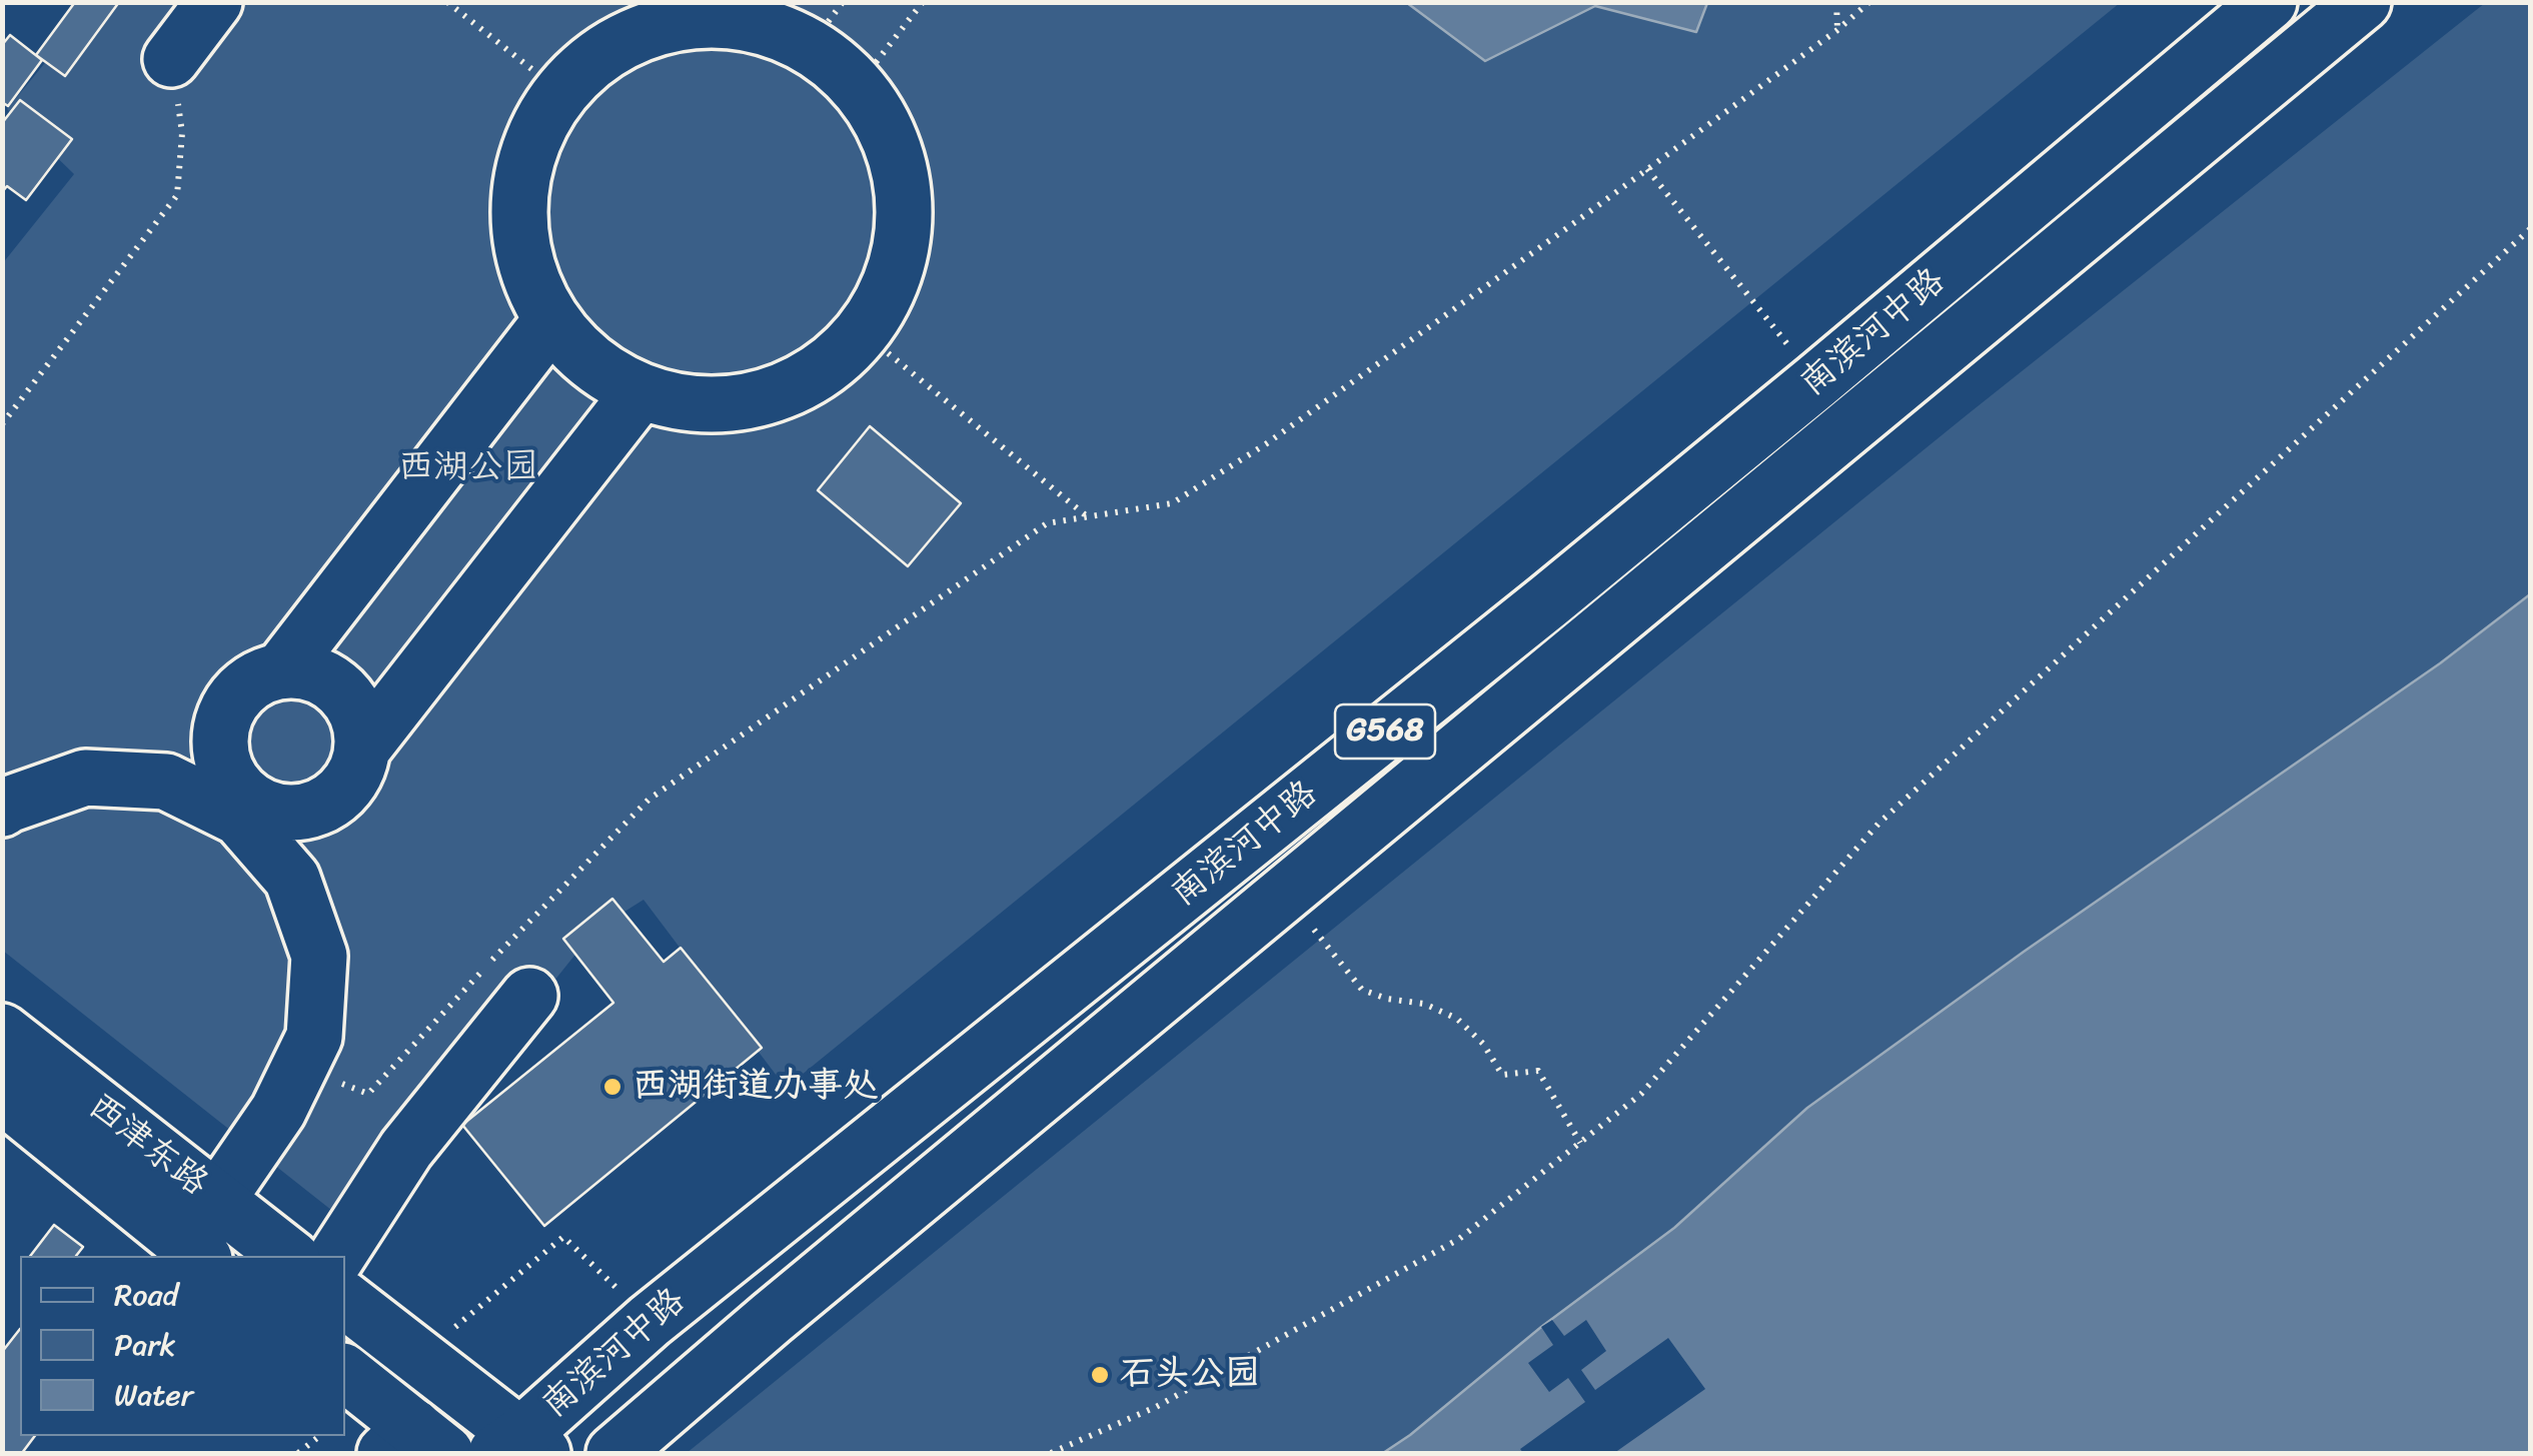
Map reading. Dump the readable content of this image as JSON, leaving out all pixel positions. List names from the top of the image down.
{
  "streets": {
    "main road": ["南滨河中路", "G568", "西津东路"]
  },
  "parks": ["西湖公园"],
  "places": ["西湖街道办事处", "石头公园"],
  "legend": ["Road", "Park", "Water"]
}
